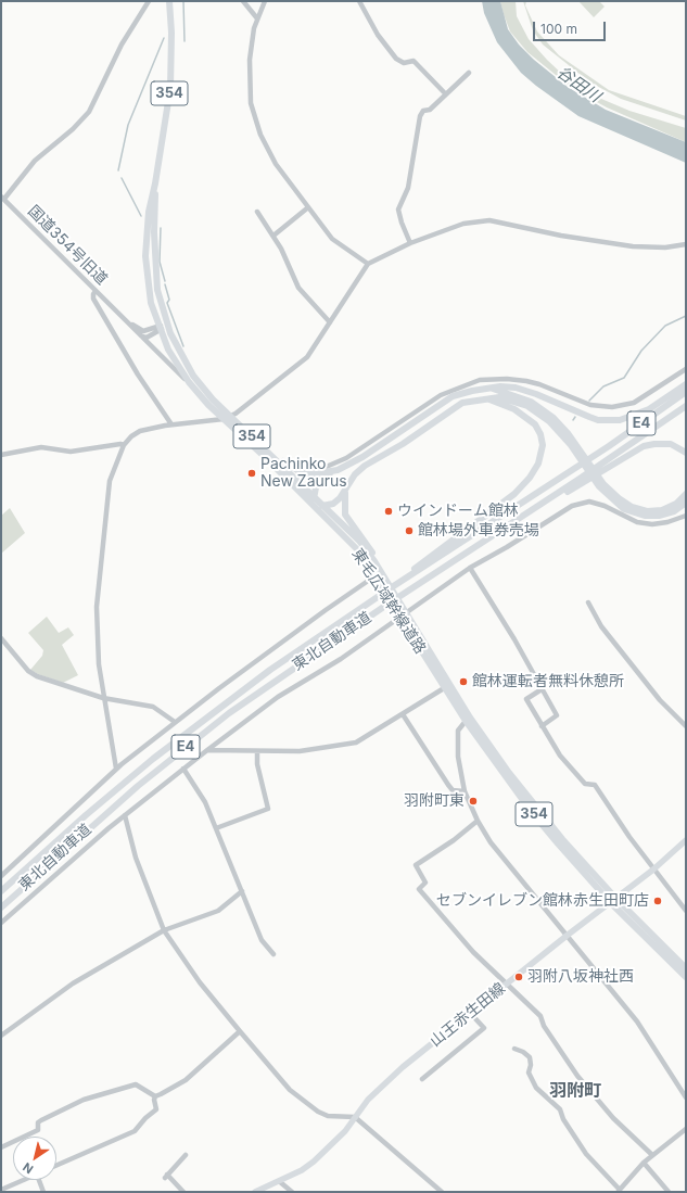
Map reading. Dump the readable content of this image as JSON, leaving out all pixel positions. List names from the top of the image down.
{
  "streets": {
    "highway": [
      "354",
      "E4",
      "東毛広域幹線道路",
      "東北自動車道"
    ],
    "main road": ["山王赤生田線"],
    "street": ["国道354号旧道"]
  },
  "crossings": [
    ["国道354号旧道", "東毛広域幹線道路"],
    ["東毛広域幹線道路", "山王赤生田線"]
  ],
  "districts": ["羽附町"],
  "water": ["谷田川"],
  "places": [
    "Pachinko New Zaurus",
    "ウインドーム館林",
    "館林場外車券売場",
    "館林運転者無料休憩所",
    "羽附町東",
    "セブンイレブン館林赤生田町店",
    "羽附八坂神社西"
  ],
  "scale_bar": "100 m",
  "north": "bottom left"
}
